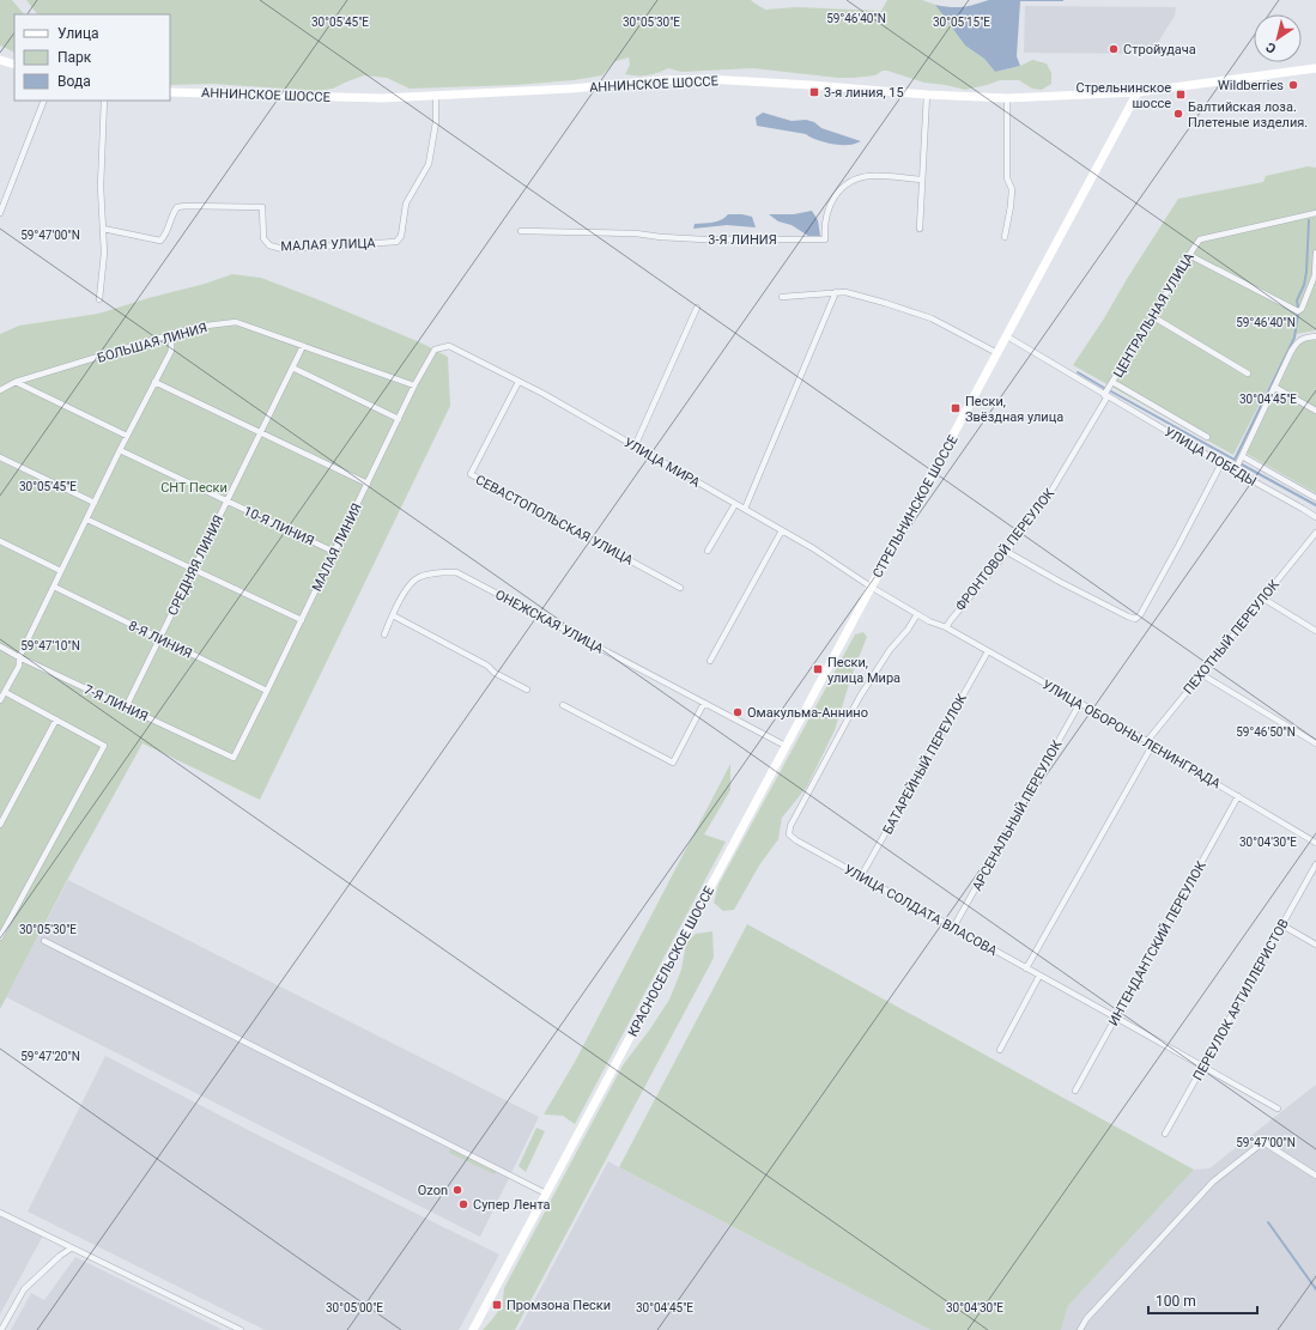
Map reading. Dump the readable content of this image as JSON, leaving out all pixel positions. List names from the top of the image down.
{
  "streets": {
    "main road": ["АННИНСКОЕ ШОССЕ", "СТРЕЛЬНИНСКОЕ ШОССЕ", "КРАСНОСЕЛЬСКОЕ ШОССЕ"],
    "street": [
      "3-Я ЛИНИЯ",
      "МАЛАЯ УЛИЦА",
      "ЦЕНТРАЛЬНАЯ УЛИЦА",
      "БОЛЬШАЯ ЛИНИЯ",
      "УЛИЦА ПОБЕДЫ",
      "УЛИЦА МИРА",
      "СЕВАСТОПОЛЬСКАЯ УЛИЦА",
      "10-Я ЛИНИЯ",
      "МАЛАЯ ЛИНИЯ",
      "ФРОНТОВОЙ ПЕРЕУЛОК",
      "СРЕДНЯЯ ЛИНИЯ",
      "ОНЕЖСКАЯ УЛИЦА",
      "ПЕХОТНЫЙ ПЕРЕУЛОК",
      "8-Я ЛИНИЯ",
      "7-Я ЛИНИЯ",
      "УЛИЦА ОБОРОНЫ ЛЕНИНГРАДА",
      "БАТАРЕЙНЫЙ ПЕРЕУЛОК",
      "АРСЕНАЛЬНЫЙ ПЕРЕУЛОК",
      "УЛИЦА СОЛДАТА ВЛАСОВА",
      "ИНТЕНДАНТСКИЙ ПЕРЕУЛОК",
      "ПЕРЕУЛОК АРТИЛЛЕРИСТОВ"
    ]
  },
  "crossings": [
    ["АННИНСКОЕ ШОССЕ", "МАЛАЯ УЛИЦА"],
    ["АННИНСКОЕ ШОССЕ", "СТРЕЛЬНИНСКОЕ ШОССЕ"],
    ["ЦЕНТРАЛЬНАЯ УЛИЦА", "УЛИЦА ПОБЕДЫ"],
    ["ЦЕНТРАЛЬНАЯ УЛИЦА", "ФРОНТОВОЙ ПЕРЕУЛОК"],
    ["БОЛЬШАЯ ЛИНИЯ", "МАЛАЯ ЛИНИЯ"],
    ["БОЛЬШАЯ ЛИНИЯ", "СРЕДНЯЯ ЛИНИЯ"],
    ["УЛИЦА ПОБЕДЫ", "СТРЕЛЬНИНСКОЕ ШОССЕ"],
    ["УЛИЦА ПОБЕДЫ", "ФРОНТОВОЙ ПЕРЕУЛОК"],
    ["УЛИЦА МИРА", "СТРЕЛЬНИНСКОЕ ШОССЕ"],
    ["УЛИЦА МИРА", "СЕВАСТОПОЛЬСКАЯ УЛИЦА"],
    ["УЛИЦА МИРА", "МАЛАЯ ЛИНИЯ"],
    ["УЛИЦА МИРА", "УЛИЦА ОБОРОНЫ ЛЕНИНГРАДА"],
    ["УЛИЦА МИРА", "УЛИЦА СОЛДАТА ВЛАСОВА"],
    ["УЛИЦА МИРА", "КРАСНОСЕЛЬСКОЕ ШОССЕ"],
    ["СТРЕЛЬНИНСКОЕ ШОССЕ", "КРАСНОСЕЛЬСКОЕ ШОССЕ"],
    ["10-Я ЛИНИЯ", "МАЛАЯ ЛИНИЯ"],
    ["10-Я ЛИНИЯ", "СРЕДНЯЯ ЛИНИЯ"],
    ["МАЛАЯ ЛИНИЯ", "8-Я ЛИНИЯ"],
    ["МАЛАЯ ЛИНИЯ", "7-Я ЛИНИЯ"],
    ["ФРОНТОВОЙ ПЕРЕУЛОК", "УЛИЦА ОБОРОНЫ ЛЕНИНГРАДА"],
    ["СРЕДНЯЯ ЛИНИЯ", "8-Я ЛИНИЯ"],
    ["СРЕДНЯЯ ЛИНИЯ", "7-Я ЛИНИЯ"],
    ["ОНЕЖСКАЯ УЛИЦА", "КРАСНОСЕЛЬСКОЕ ШОССЕ"],
    ["ПЕХОТНЫЙ ПЕРЕУЛОК", "УЛИЦА ОБОРОНЫ ЛЕНИНГРАДА"],
    ["УЛИЦА ОБОРОНЫ ЛЕНИНГРАДА", "БАТАРЕЙНЫЙ ПЕРЕУЛОК"],
    ["УЛИЦА ОБОРОНЫ ЛЕНИНГРАДА", "АРСЕНАЛЬНЫЙ ПЕРЕУЛОК"],
    ["УЛИЦА ОБОРОНЫ ЛЕНИНГРАДА", "УЛИЦА СОЛДАТА ВЛАСОВА"],
    ["УЛИЦА ОБОРОНЫ ЛЕНИНГРАДА", "ИНТЕНДАНТСКИЙ ПЕРЕУЛОК"],
    ["БАТАРЕЙНЫЙ ПЕРЕУЛОК", "УЛИЦА СОЛДАТА ВЛАСОВА"],
    ["АРСЕНАЛЬНЫЙ ПЕРЕУЛОК", "УЛИЦА СОЛДАТА ВЛАСОВА"],
    ["УЛИЦА СОЛДАТА ВЛАСОВА", "ИНТЕНДАНТСКИЙ ПЕРЕУЛОК"],
    ["УЛИЦА СОЛДАТА ВЛАСОВА", "ПЕРЕУЛОК АРТИЛЛЕРИСТОВ"]
  ],
  "parks": ["СНТ Пески"],
  "places": {
    "other": [
      "Стройудача",
      "Wildberries",
      "Балтийская лоза. Плетеные изделия.",
      "Омакульма-Аннино",
      "Ozon",
      "Супер Лента"
    ],
    "transit": [
      "3-я линия, 15",
      "Стрельнинское шоссе",
      "Пески, Звёздная улица",
      "Пески, улица Мира",
      "Промзона Пески"
    ]
  },
  "legend": ["Улица", "Парк", "Вода"],
  "scale_bar": "100 m",
  "north": "bottom left",
  "coordinates": [
    "59°46'40\"N",
    "30°05'45\"E",
    "30°05'30\"E",
    "30°05'15\"E",
    "59°47'00\"N",
    "30°04'45\"E",
    "59°47'10\"N",
    "59°46'50\"N",
    "30°04'30\"E",
    "59°47'20\"N",
    "30°05'00\"E"
  ]
}
